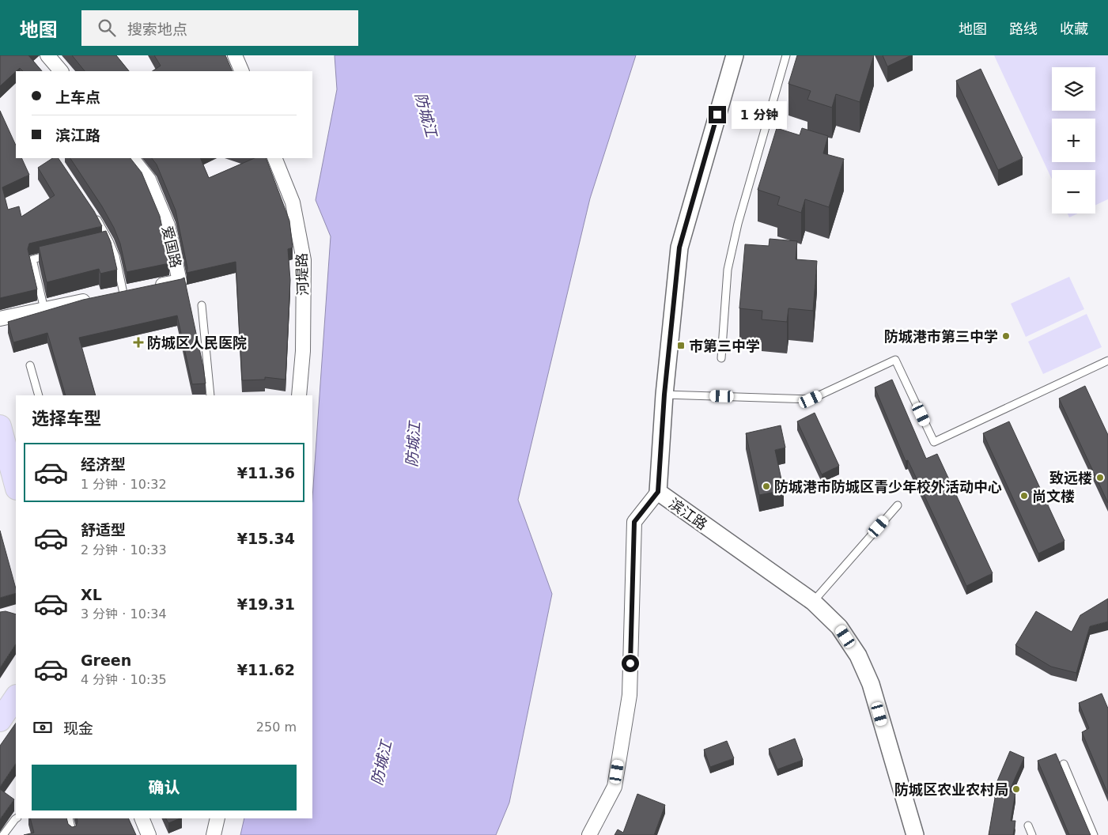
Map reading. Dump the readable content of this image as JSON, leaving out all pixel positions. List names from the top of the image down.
{
  "streets": {
    "street": ["爱国路", "河堤路", "滨江路"]
  },
  "water": ["防城江"],
  "places": {
    "other": [
      "防城港市第三中学",
      "致远楼",
      "防城港市防城区青少年校外活动中心",
      "尚文楼",
      "防城区农业农村局"
    ],
    "health": ["防城区人民医院"],
    "transit": ["巿第三中学"]
  },
  "page": {
    "header": "地图",
    "search": "搜索地点",
    "nav": ["地图", "路线", "收藏"],
    "map_buttons": ["+", "−"],
    "banner": ["上车点", "滨江路"],
    "bubble": "1 分钟",
    "heading": "选择车型",
    "list": [
      {
        "name": "经济型",
        "note": "1 分钟 · 10:32",
        "value": "¥11.36"
      },
      {
        "name": "舒适型",
        "note": "2 分钟 · 10:33",
        "value": "¥15.34"
      },
      {
        "name": "XL",
        "note": "3 分钟 · 10:34",
        "value": "¥19.31"
      },
      {
        "name": "Green",
        "note": "4 分钟 · 10:35",
        "value": "¥11.62"
      }
    ],
    "pay": ["现金", "250 m"],
    "buttons": "确认"
  }
}
